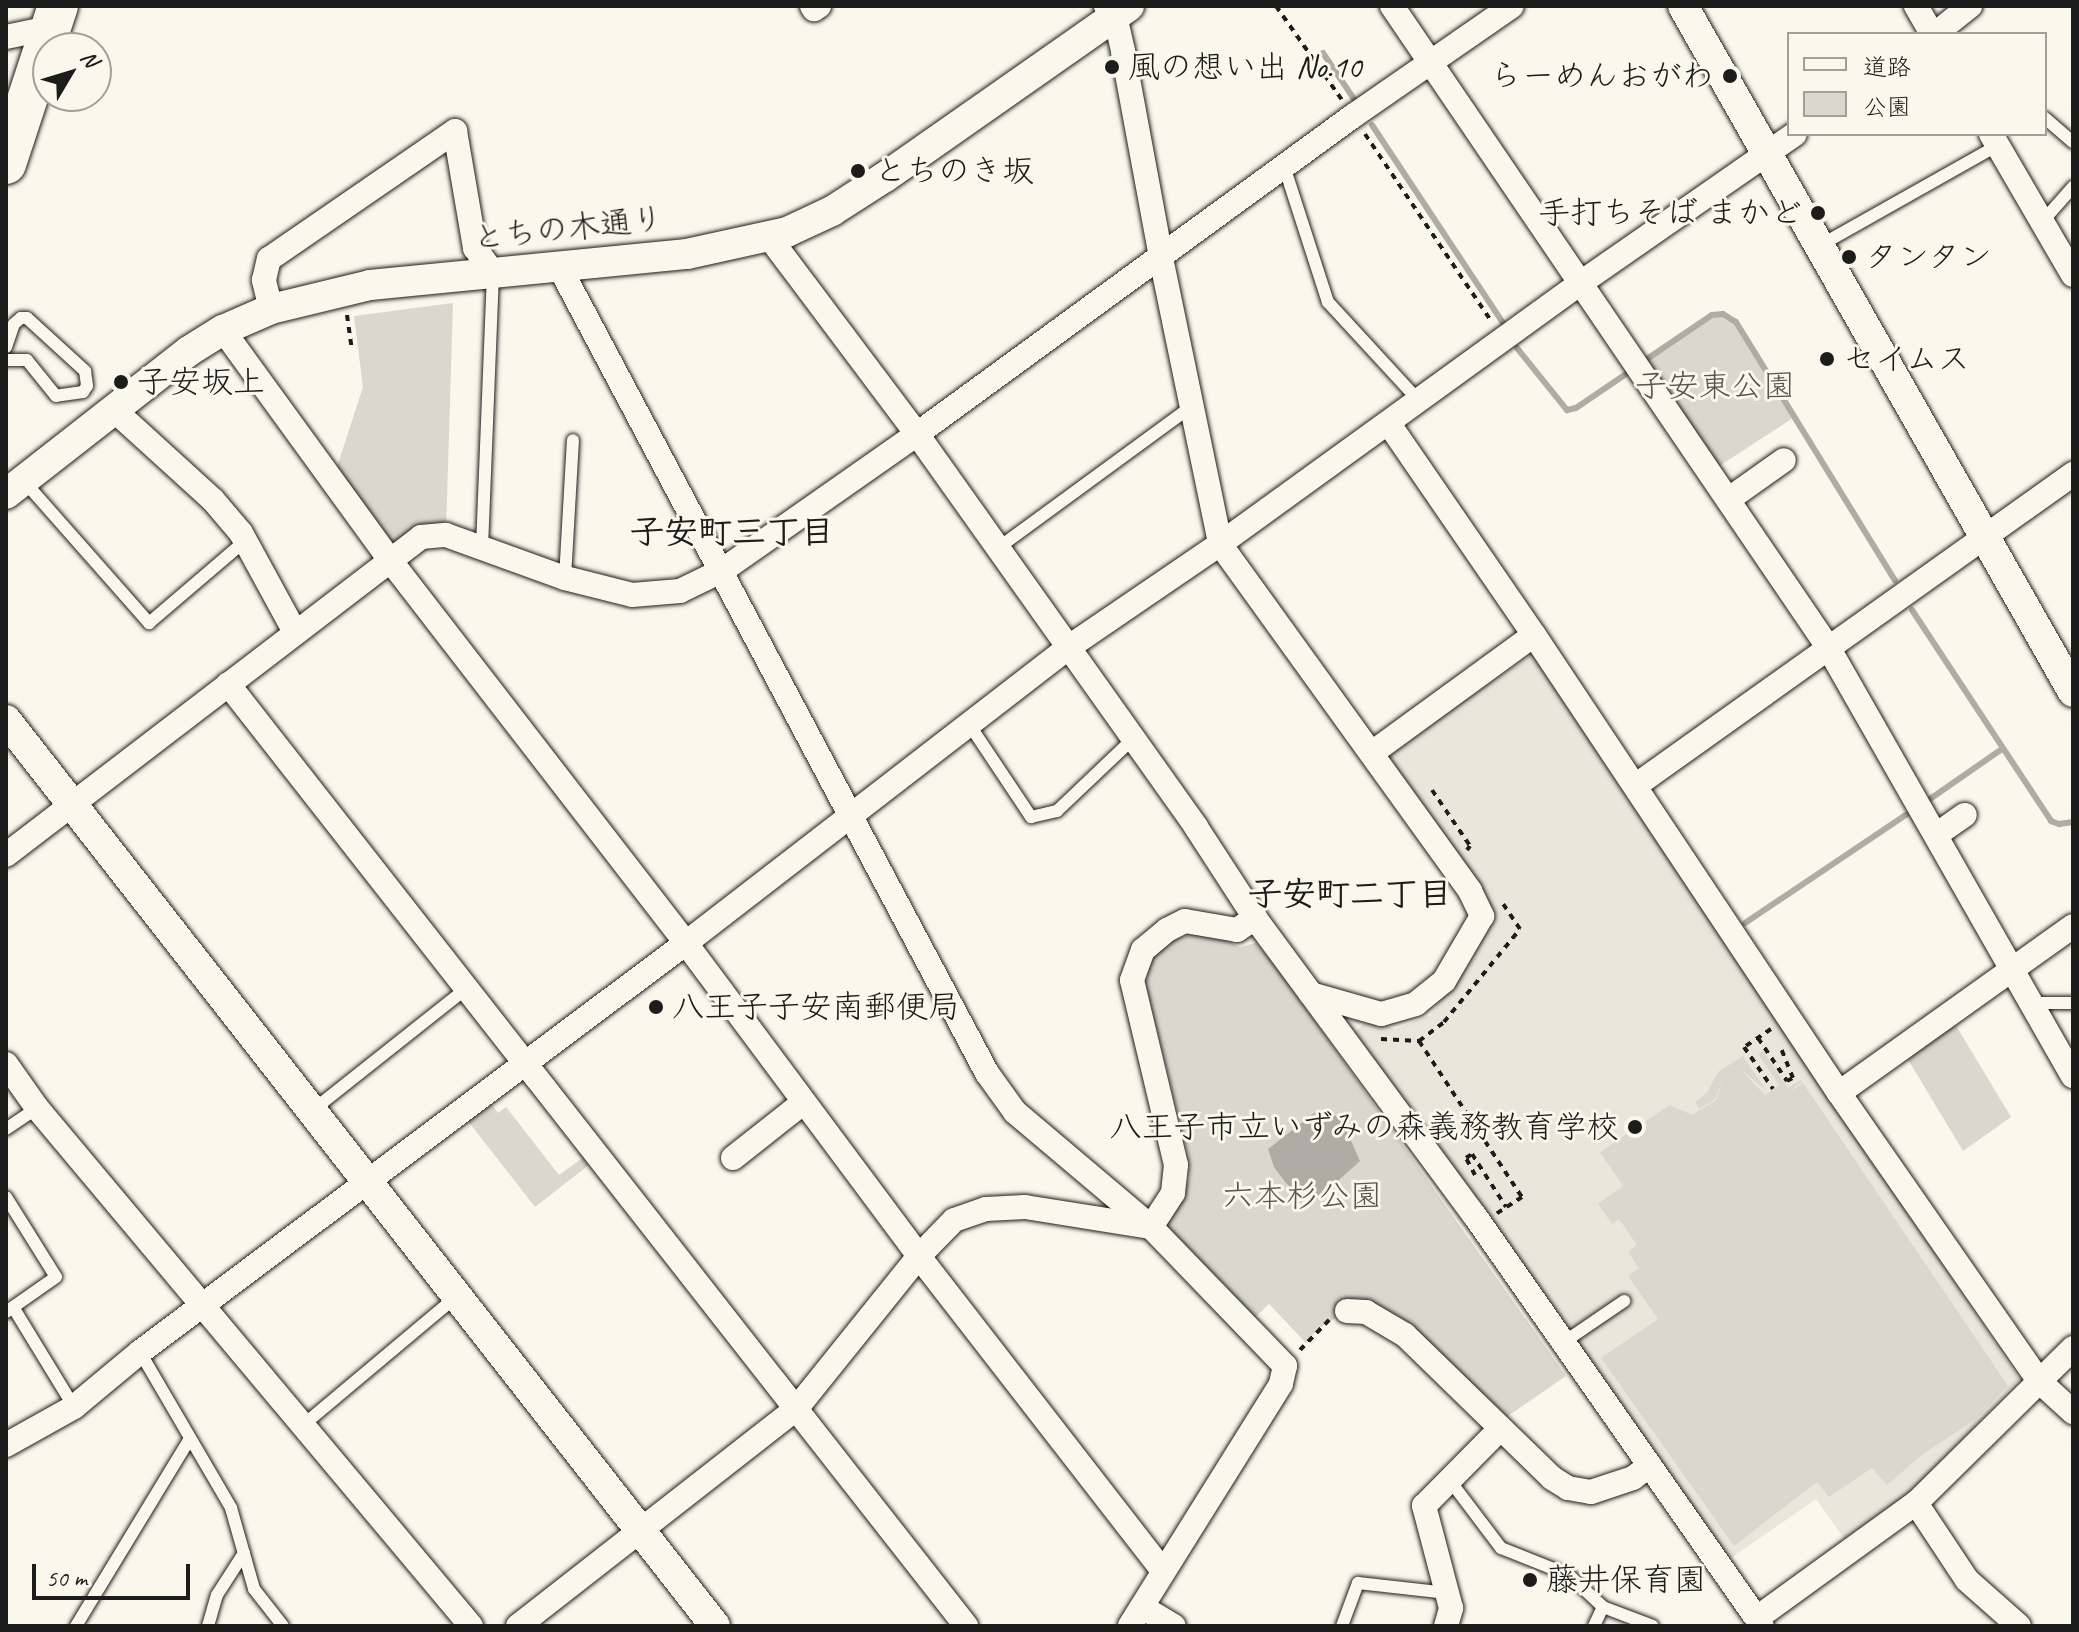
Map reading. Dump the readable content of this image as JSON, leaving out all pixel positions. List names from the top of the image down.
{
  "streets": {
    "street": ["とちの木通り"]
  },
  "districts": ["子安町三丁目", "子安町二丁目"],
  "parks": ["子安東公園", "六本杉公園"],
  "places": [
    "風の想い出 No.10",
    "らーめんおがわ",
    "とちのき坂",
    "手打ちそば まかど",
    "タンタン",
    "セイムス",
    "子安坂上",
    "八王子子安南郵便局",
    "八王子市立いずみの森義務教育学校",
    "藤井保育園"
  ],
  "legend": ["道路", "公園"],
  "scale_bar": "50 m",
  "north": "top right"
}
